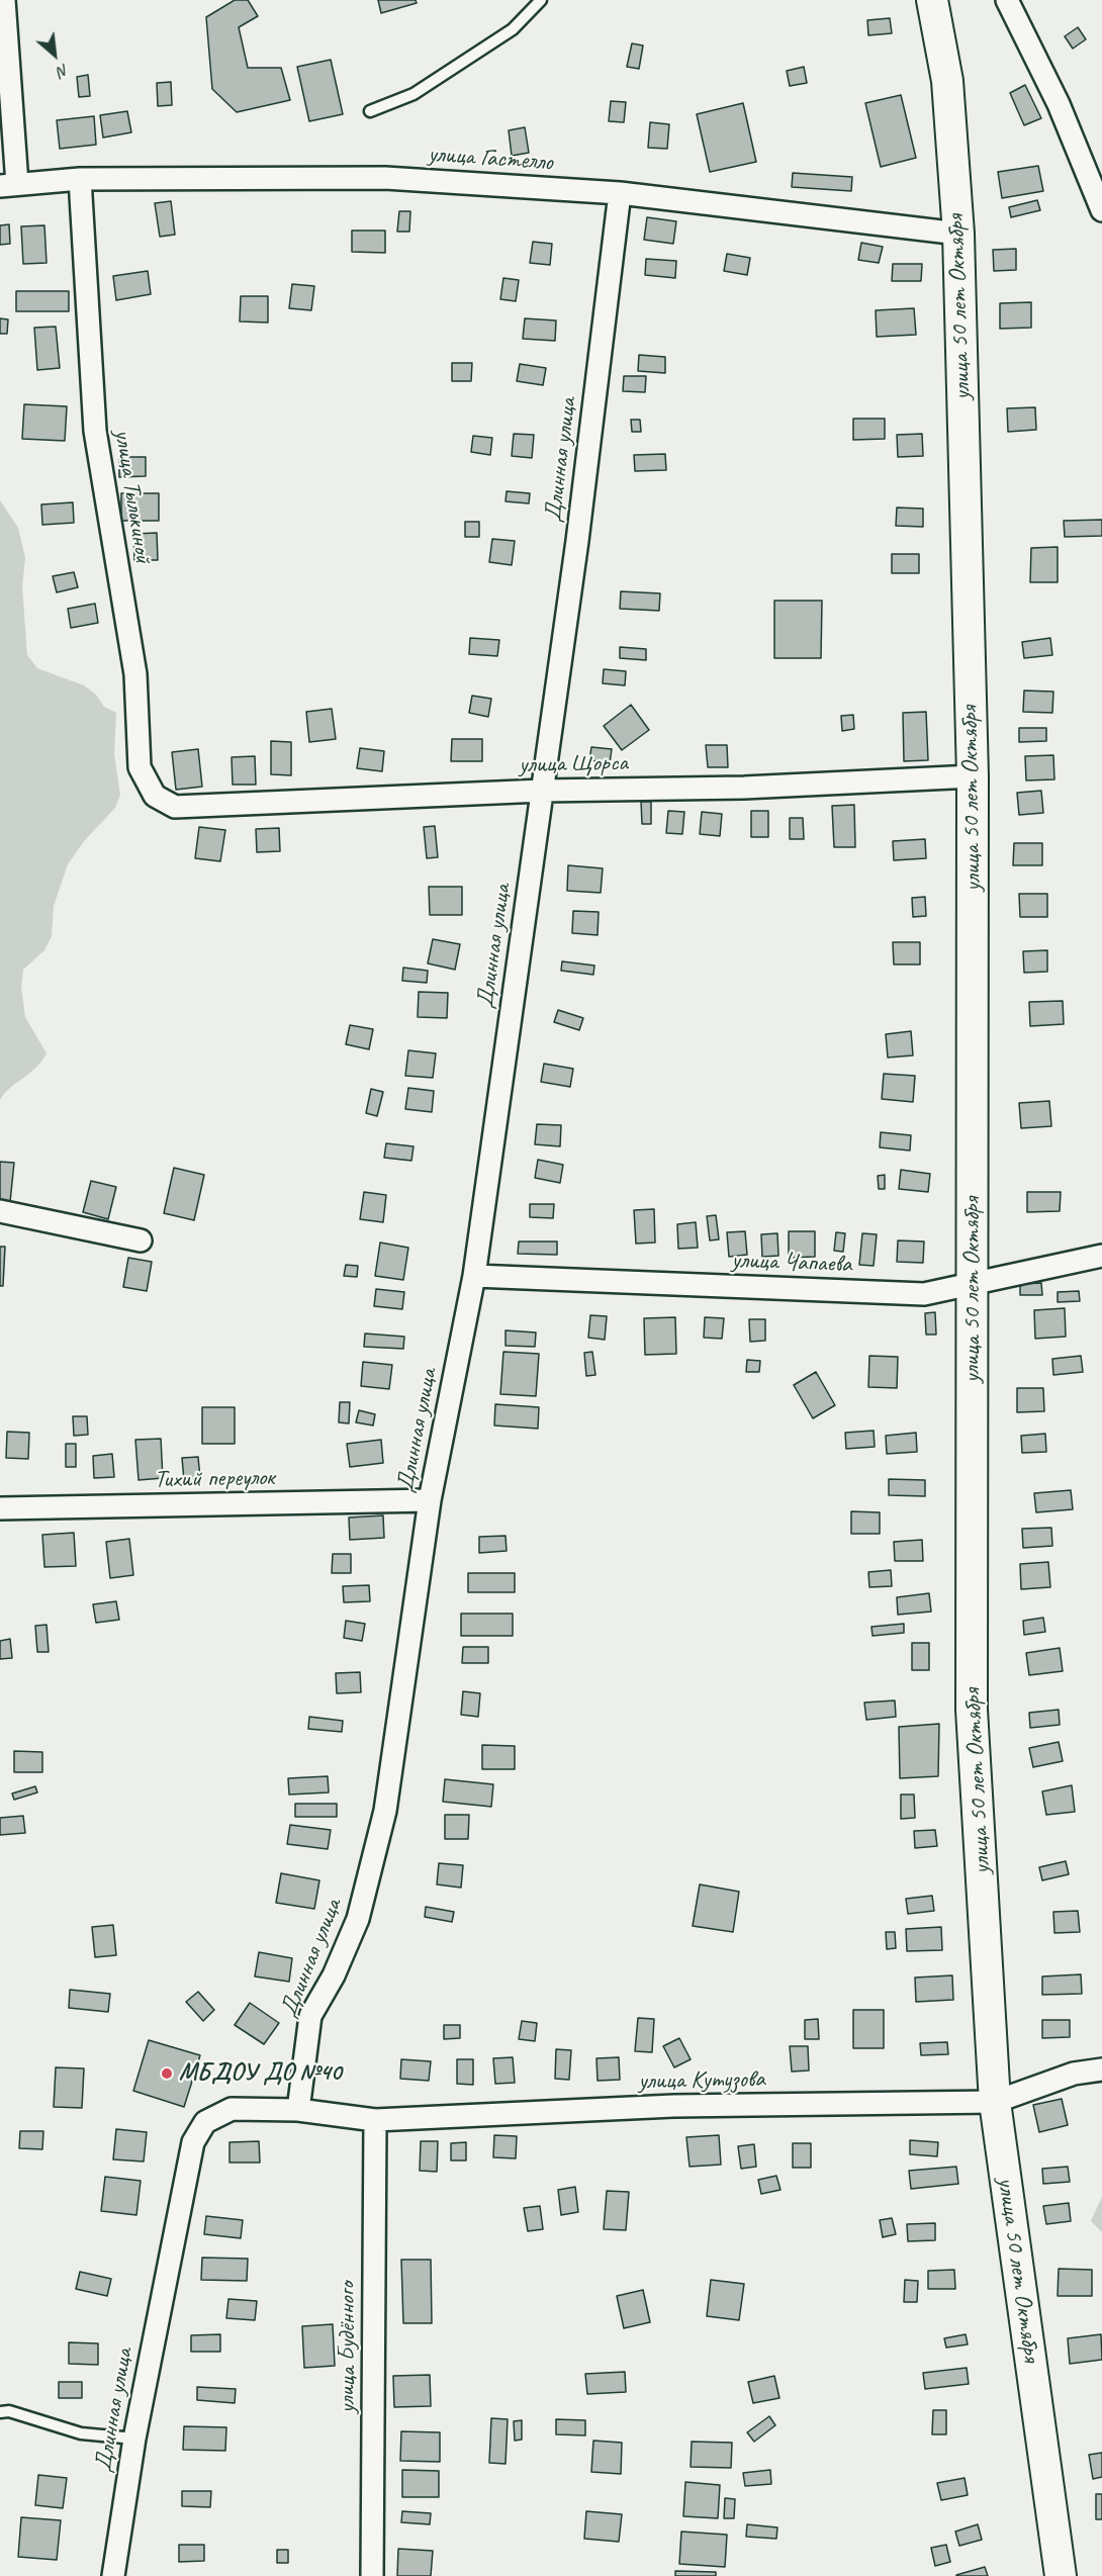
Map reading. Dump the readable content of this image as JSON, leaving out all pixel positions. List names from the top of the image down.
{
  "streets": {
    "street": [
      "улица Гастелло",
      "улица 50 лет Октября",
      "Длинная улица",
      "улица Тылькиной",
      "улица Щорса",
      "улица Чапаева",
      "Тихий переулок",
      "улица Кутузова",
      "улица Будённого"
    ]
  },
  "crossings": [
    ["улица Гастелло", "улица 50 лет Октября"],
    ["улица Гастелло", "Длинная улица"],
    ["улица Гастелло", "улица Тылькиной"],
    ["улица 50 лет Октября", "улица Щорса"],
    ["улица 50 лет Октября", "улица Чапаева"],
    ["улица 50 лет Октября", "улица Кутузова"],
    ["Длинная улица", "улица Щорса"],
    ["Длинная улица", "улица Чапаева"],
    ["Длинная улица", "Тихий переулок"],
    ["Длинная улица", "улица Кутузова"],
    ["улица Тылькиной", "улица Щорса"],
    ["улица Кутузова", "улица Будённого"]
  ],
  "places": ["МБДОУ ДО №40"],
  "north": "bottom right"
}
